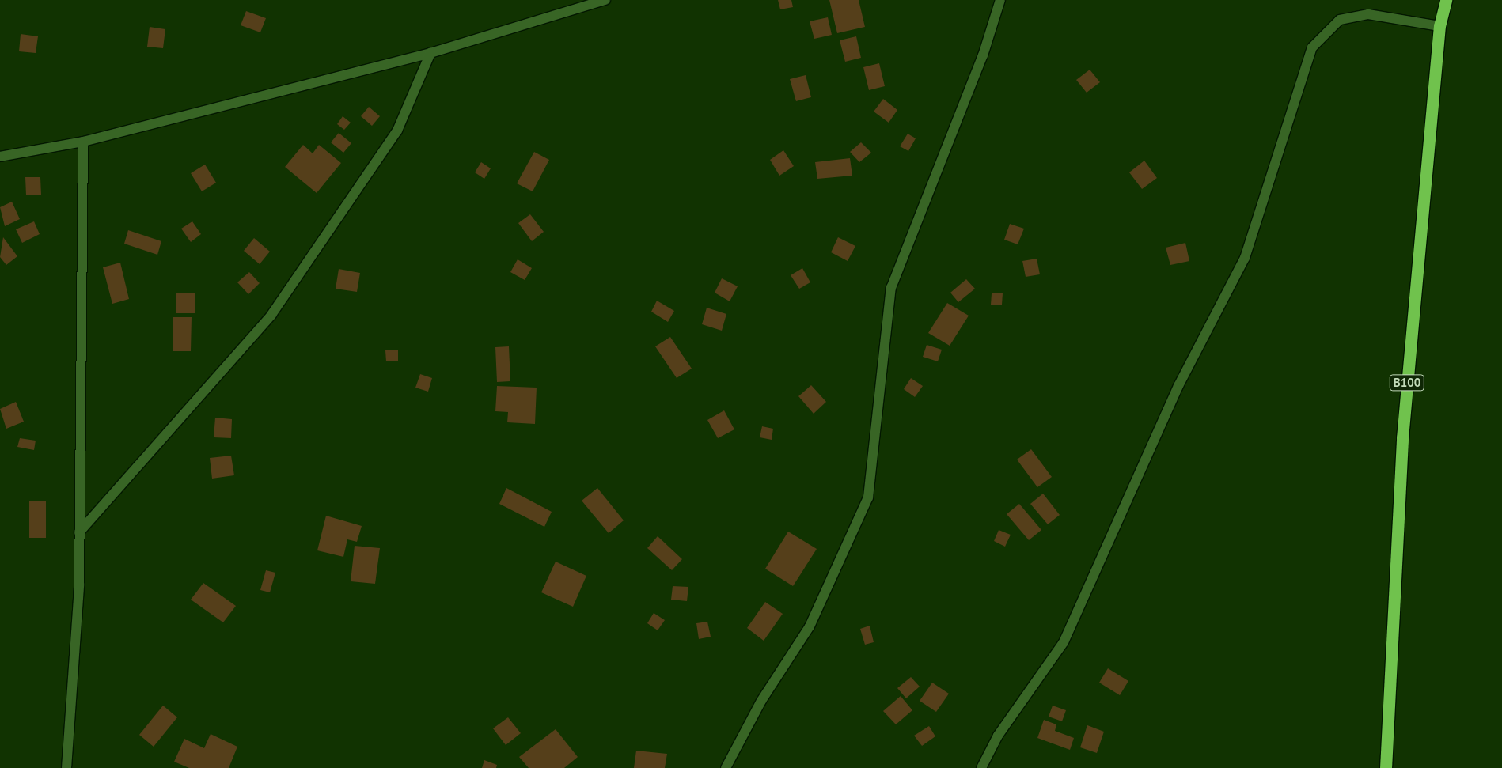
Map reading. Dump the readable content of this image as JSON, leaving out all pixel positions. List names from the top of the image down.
{
  "streets": {
    "highway": ["B100"]
  }
}
